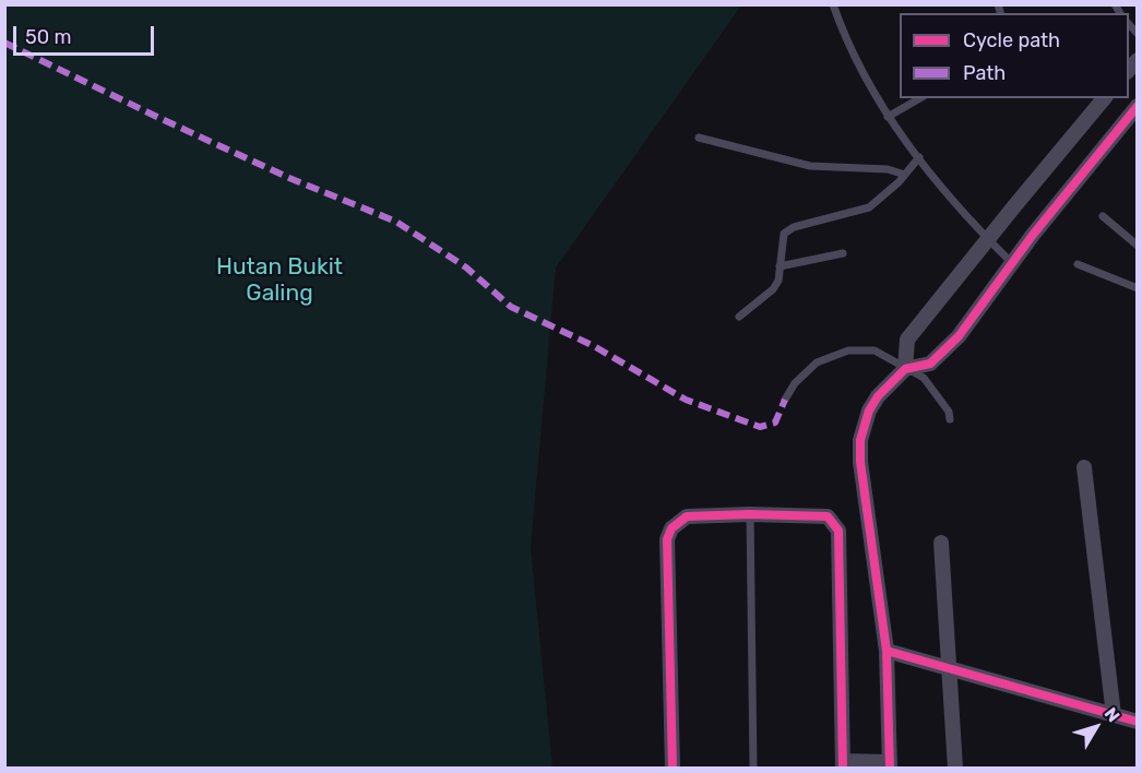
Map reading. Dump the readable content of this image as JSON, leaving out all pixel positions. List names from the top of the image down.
{
  "parks": ["Hutan Bukit Galing"],
  "legend": ["Cycle path", "Path"],
  "scale_bar": "50 m",
  "north": "top right"
}
